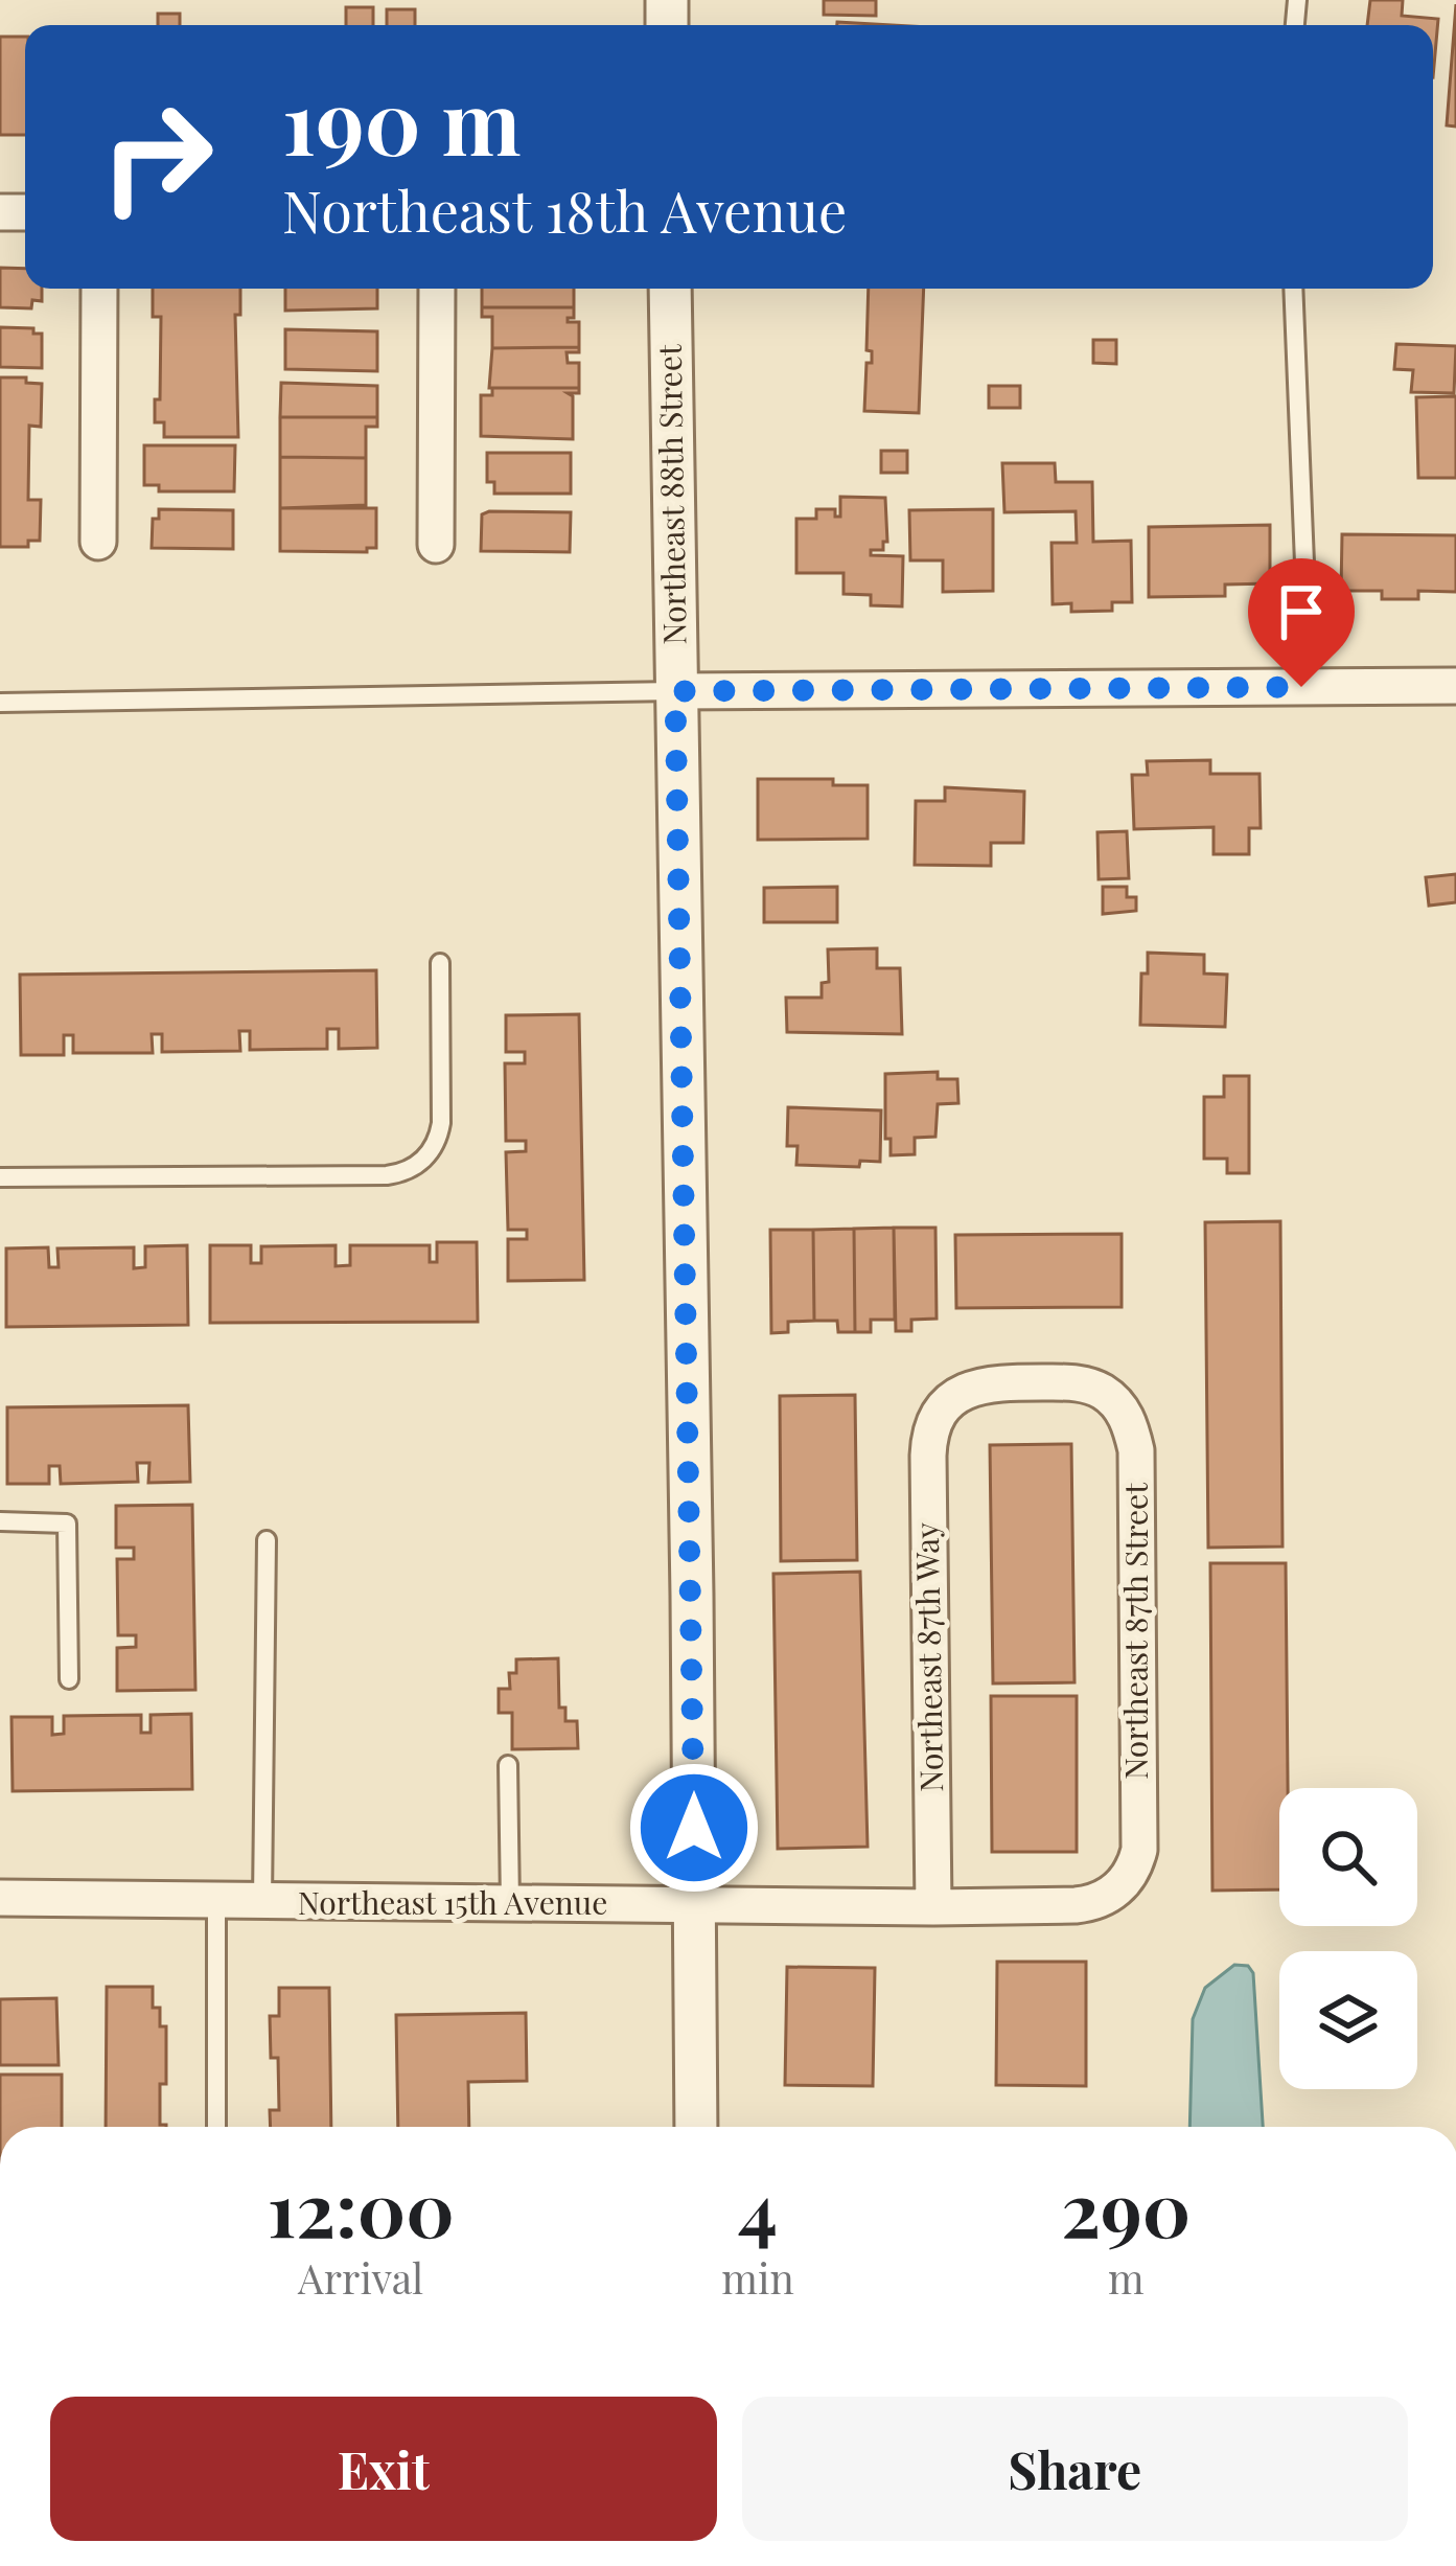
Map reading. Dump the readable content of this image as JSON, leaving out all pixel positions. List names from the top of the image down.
{
  "streets": {
    "street": [
      "Northeast 88th Street",
      "Northeast 87th Street",
      "Northeast 87th Way",
      "Northeast 15th Avenue"
    ]
  },
  "crossings": [
    ["Northeast 88th Street", "Northeast 15th Avenue"],
    ["Northeast 87th Street", "Northeast 87th Way"],
    ["Northeast 87th Street", "Northeast 15th Avenue"],
    ["Northeast 87th Way", "Northeast 15th Avenue"]
  ],
  "page": {
    "turn": ["190 m", "Northeast 18th Avenue"],
    "eta": [
      "12:00",
      "Arrival",
      "4",
      "min",
      "290",
      "m"
    ],
    "buttons": ["Exit", "Share"]
  }
}
